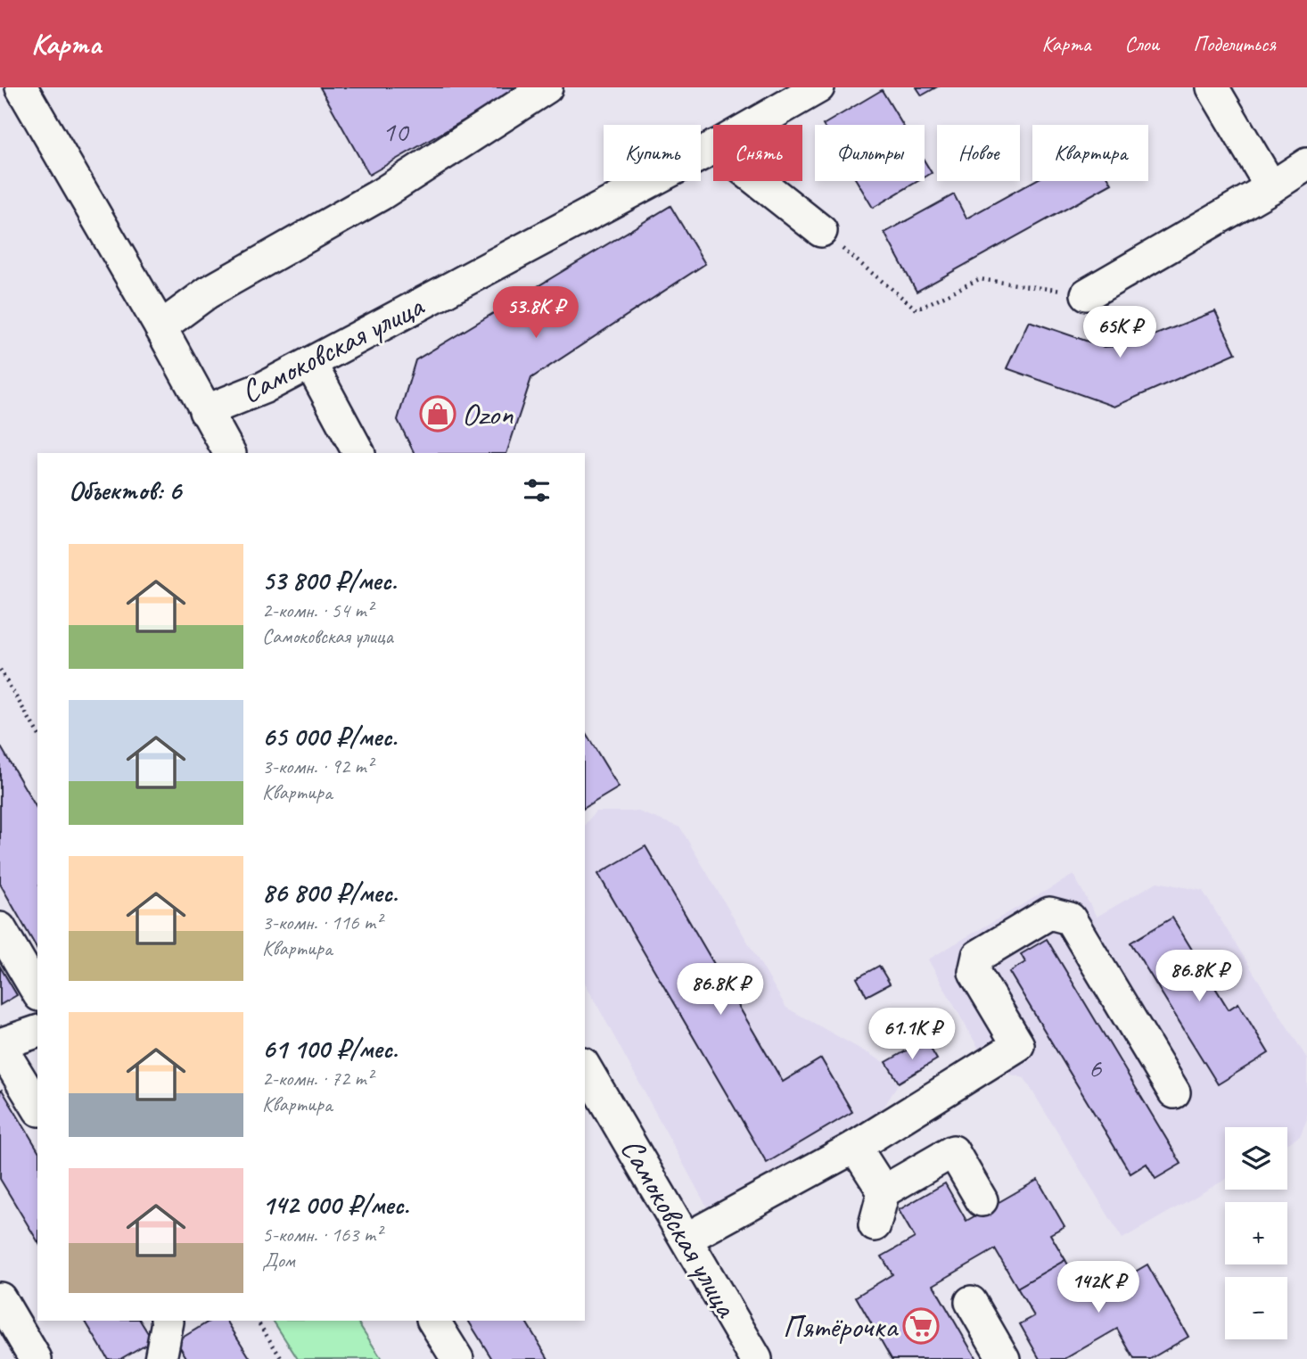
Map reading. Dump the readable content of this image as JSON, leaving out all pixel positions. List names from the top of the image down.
{
  "streets": {
    "street": ["Самоковская улица"]
  },
  "places": {
    "shop": ["Ozon"],
    "supermarket": ["Пятёрочка"]
  },
  "house_numbers": ["10", "6"],
  "page": {
    "header": "Карта",
    "nav": ["Карта", "Слои", "Поделиться"],
    "chip": [
      "Купить",
      "Снять",
      "Фильтры",
      "Новое",
      "Квартира"
    ],
    "price": [
      "53.8K ₽",
      "65K ₽",
      "86.8K ₽",
      "86.8K ₽",
      "61.1K ₽",
      "142K ₽"
    ],
    "heading": "Объектов: 6",
    "list": [
      {
        "name": "53 800 ₽/мес.",
        "note": "2-комн. · 54 m² · Самоковская улица"
      },
      {
        "name": "65 000 ₽/мес.",
        "note": "3-комн. · 92 m² · Квартира"
      },
      {
        "name": "86 800 ₽/мес.",
        "note": "3-комн. · 116 m² · Квартира"
      },
      {
        "name": "61 100 ₽/мес.",
        "note": "2-комн. · 72 m² · Квартира"
      },
      {
        "name": "142 000 ₽/мес.",
        "note": "5-комн. · 163 m² · Дом"
      }
    ],
    "map_buttons": ["+", "−"]
  }
}
